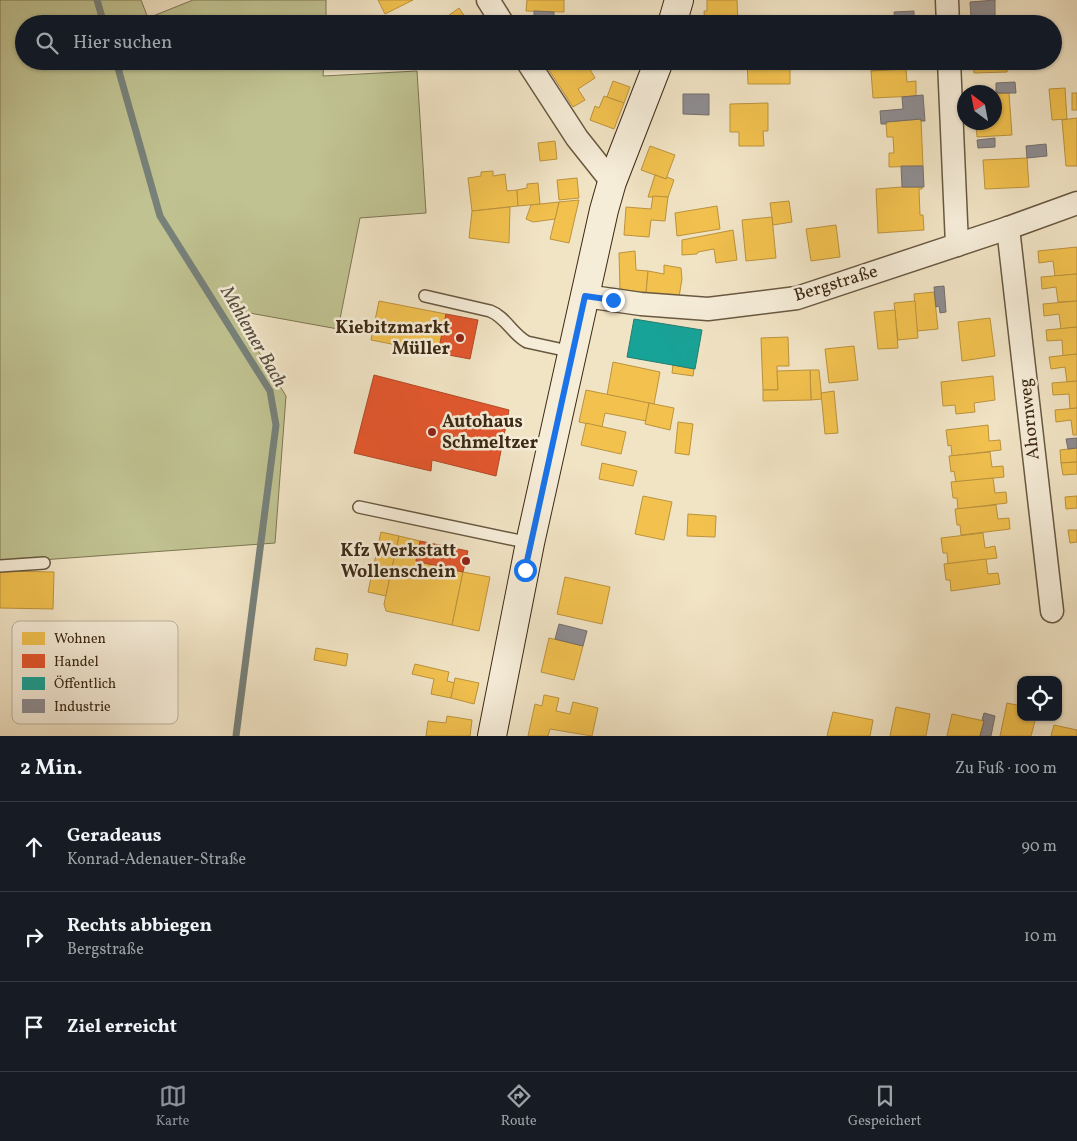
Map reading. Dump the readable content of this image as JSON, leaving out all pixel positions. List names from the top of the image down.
{
  "streets": {
    "street": ["Bergstraße", "Ahornweg"]
  },
  "crossings": [
    ["Bergstraße", "Ahornweg"]
  ],
  "water": ["Mehlemer Bach"],
  "places": ["Kiebitzmarkt Müller", "Autohaus Schmeltzer", "Kfz Werkstatt Wollenschein"],
  "legend": [
    "Wohnen",
    "Handel",
    "Öffentlich",
    "Industrie"
  ],
  "north": "top left",
  "page": {
    "search": "Hier suchen",
    "heading": ["2 Min.", "Zu Fuß · 100 m"],
    "list": [
      ["Geradeaus", "Konrad-Adenauer-Straße", "90 m"],
      ["Rechts abbiegen", "Bergstraße", "10 m"],
      "Ziel erreicht"
    ],
    "nav": ["Karte", "Route", "Gespeichert"]
  }
}
